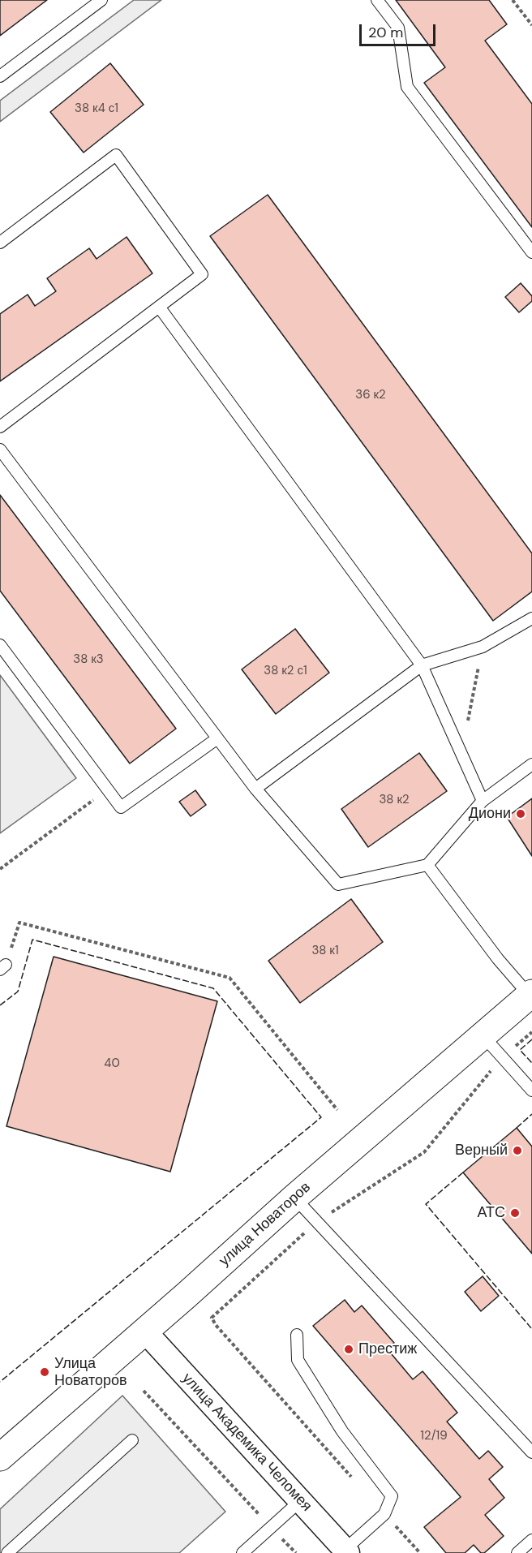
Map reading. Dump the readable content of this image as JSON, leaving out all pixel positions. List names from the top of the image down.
{
  "streets": {
    "street": ["улица Новаторов", "улица Академика Челомея"]
  },
  "crossings": [
    ["улица Новаторов", "улица Академика Челомея"]
  ],
  "places": [
    "Диони",
    "Верный",
    "АТС",
    "Престиж",
    "Улица Новаторов"
  ],
  "house_numbers": [
    "38 к4 с1",
    "36 к2",
    "38 к3",
    "38 к2 с1",
    "38 к2",
    "38 к1",
    "40",
    "12/19"
  ],
  "scale_bar": "20 m"
}
